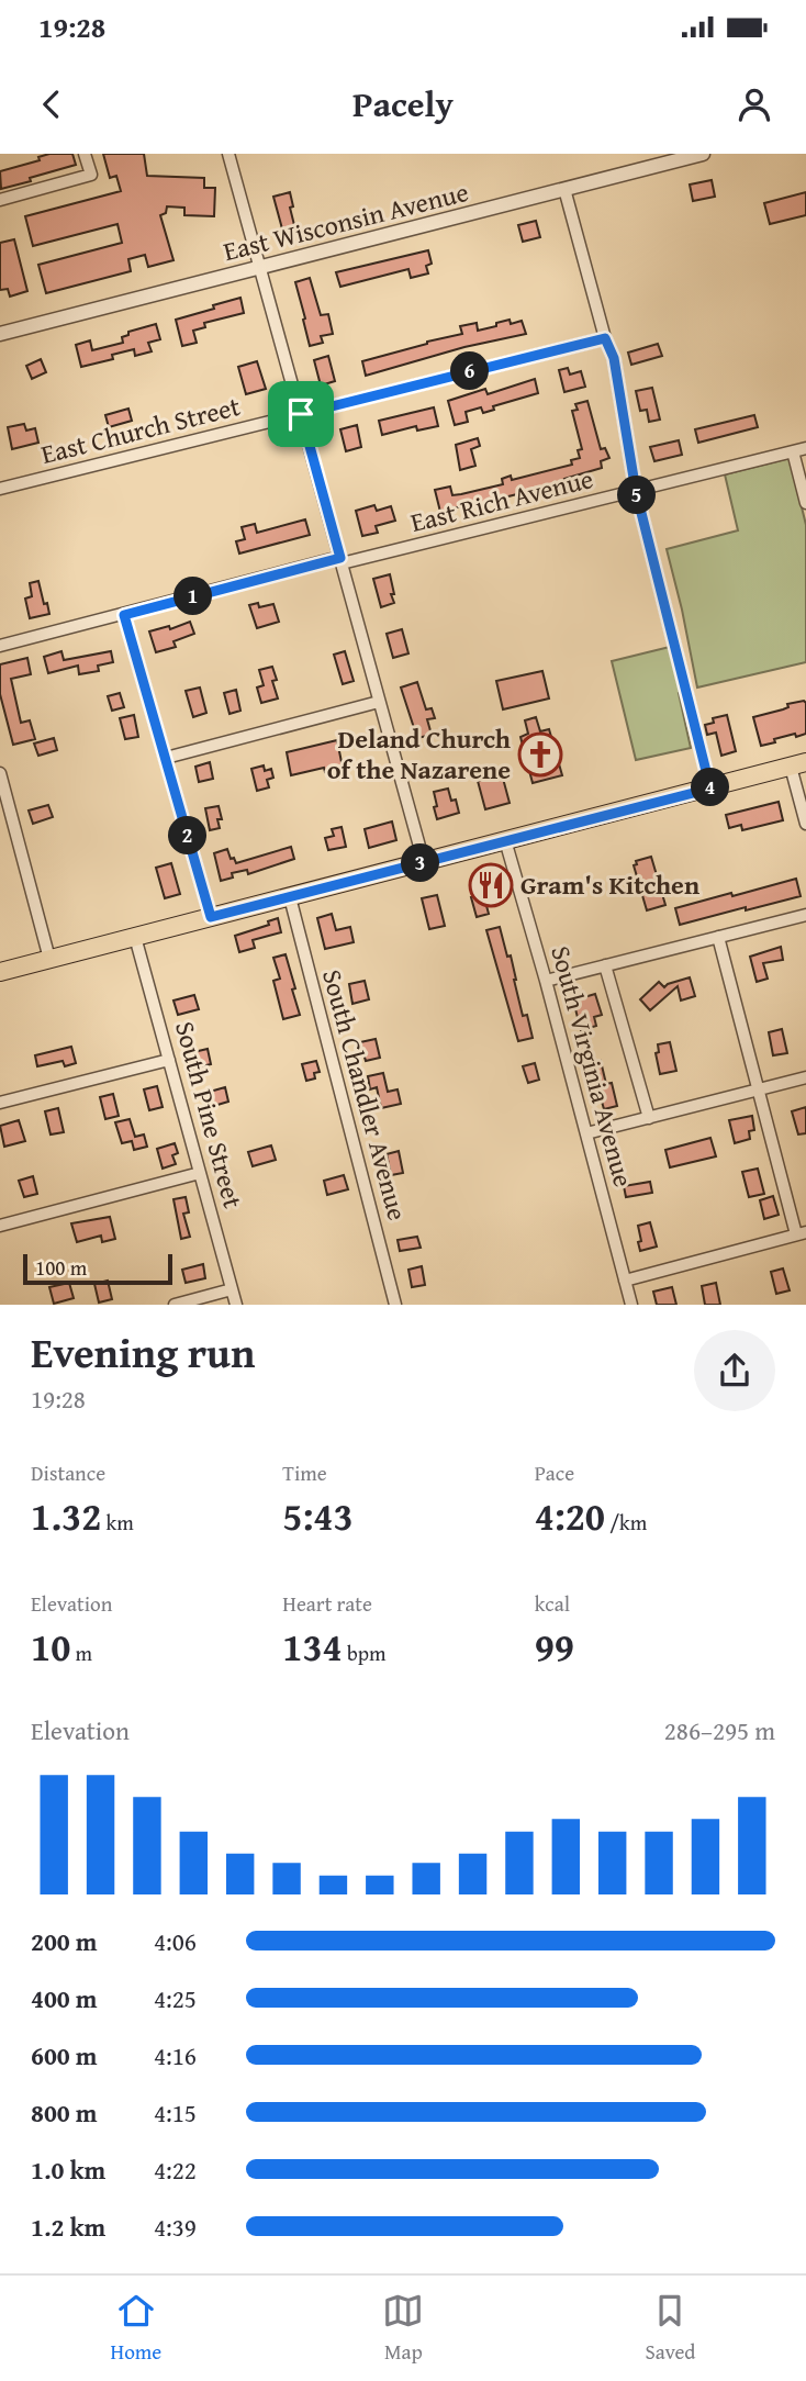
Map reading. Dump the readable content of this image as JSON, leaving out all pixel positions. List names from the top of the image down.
{
  "streets": {
    "street": [
      "East Wisconsin Avenue",
      "East Church Street",
      "East Rich Avenue",
      "South Virginia Avenue",
      "South Chandler Avenue",
      "South Pine Street"
    ]
  },
  "places": {
    "church": ["Deland Church of the Nazarene"],
    "restaurant": ["Gram's Kitchen"]
  },
  "scale_bar": "100 m",
  "page": {
    "status": "19:28",
    "header": "Pacely",
    "pins": [
      "6",
      "5",
      "1",
      "4",
      "2",
      "3"
    ],
    "scale": "100 m",
    "heading": ["Evening run", "19:28"],
    "stats": [
      ["Distance", "1.32 km"],
      ["Time", "5:43"],
      ["Pace", "4:20 /km"],
      ["Elevation", "10 m"],
      ["Heart rate", "134 bpm"],
      ["kcal", "99"]
    ],
    "chart": ["Elevation", "286–295 m"],
    "list": [
      {
        "name": "200 m",
        "note": "4:06"
      },
      {
        "name": "400 m",
        "note": "4:25"
      },
      {
        "name": "600 m",
        "note": "4:16"
      },
      {
        "name": "800 m",
        "note": "4:15"
      },
      {
        "name": "1.0 km",
        "note": "4:22"
      },
      {
        "name": "1.2 km",
        "note": "4:39"
      }
    ],
    "tabs": ["Home", "Map", "Saved"]
  }
}
